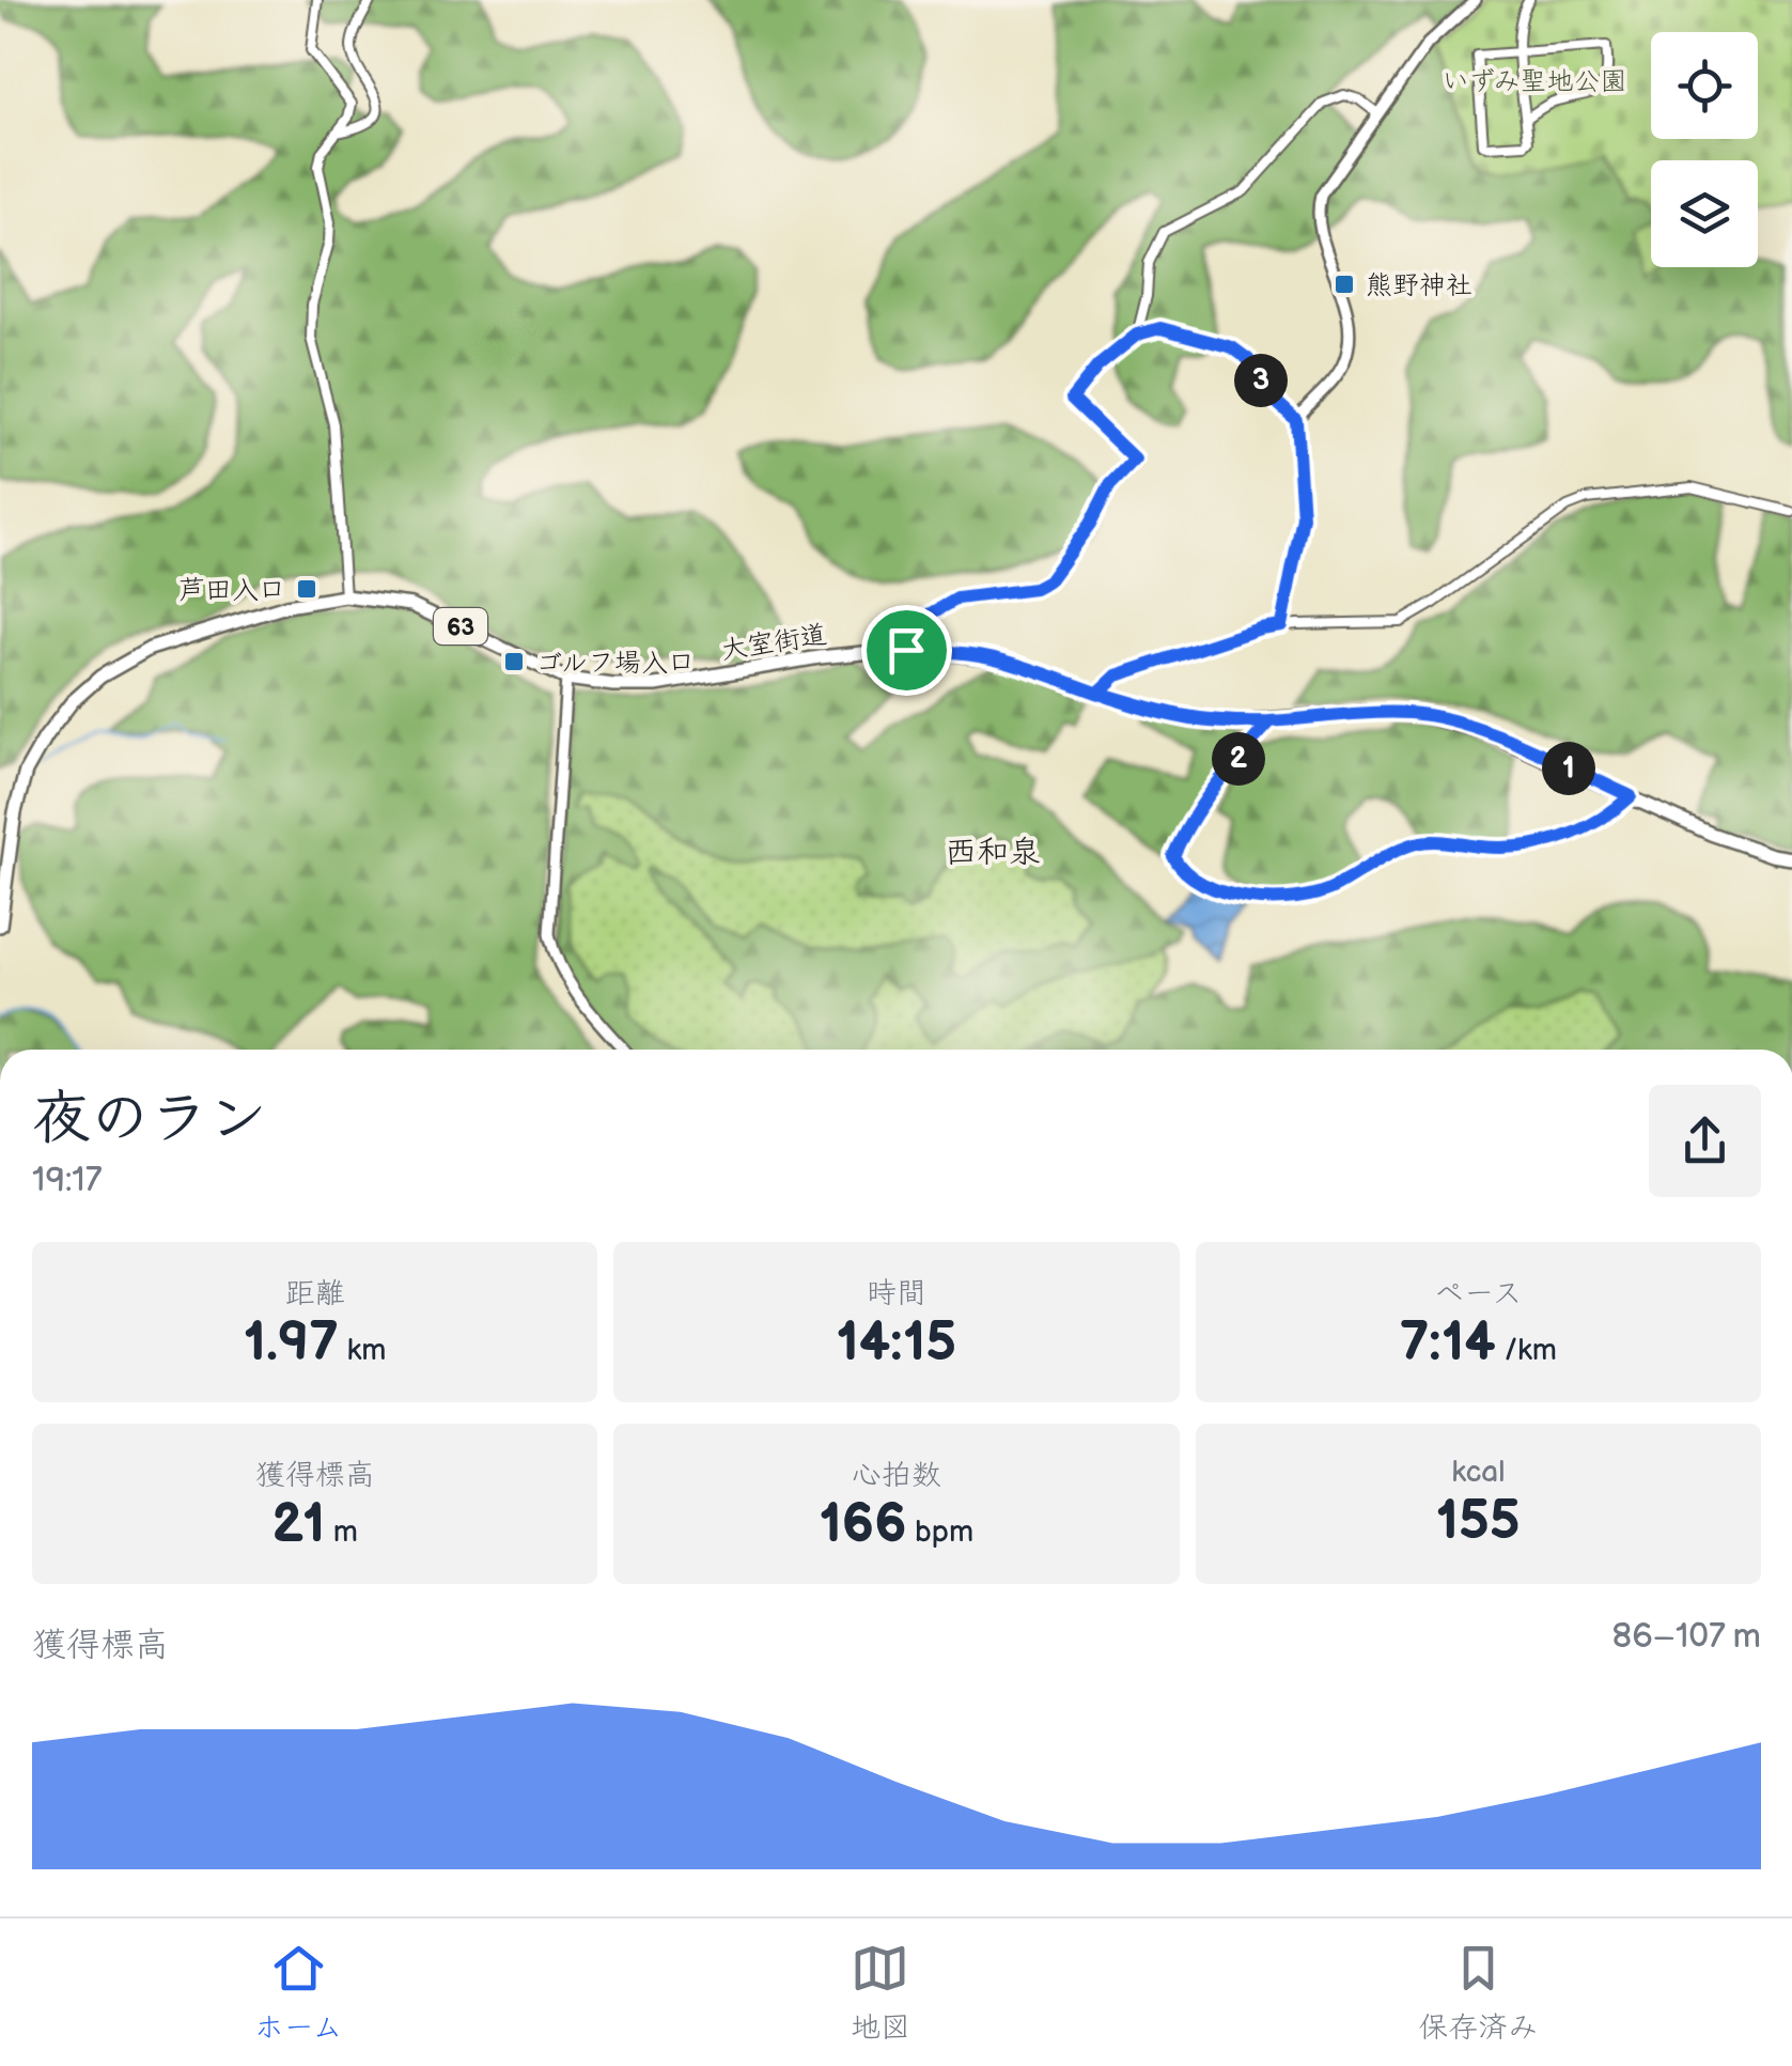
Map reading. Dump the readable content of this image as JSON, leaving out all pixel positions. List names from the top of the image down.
{
  "streets": {
    "main road": ["63", "大室街道"]
  },
  "districts": ["西和泉"],
  "parks": ["いずみ聖地公園"],
  "places": {
    "transit": ["熊野神社", "芦田入口", "ゴルフ場入口"]
  },
  "page": {
    "pins": ["3", "2", "1"],
    "heading": ["夜のラン", "19:17"],
    "stats": [
      ["距離", "1.97 km"],
      ["時間", "14:15"],
      ["ペース", "7:14 /km"],
      ["獲得標高", "21 m"],
      ["心拍数", "166 bpm"],
      ["kcal", "155"]
    ],
    "chart": ["獲得標高", "86–107 m"],
    "tabs": ["ホーム", "地図", "保存済み"]
  }
}
